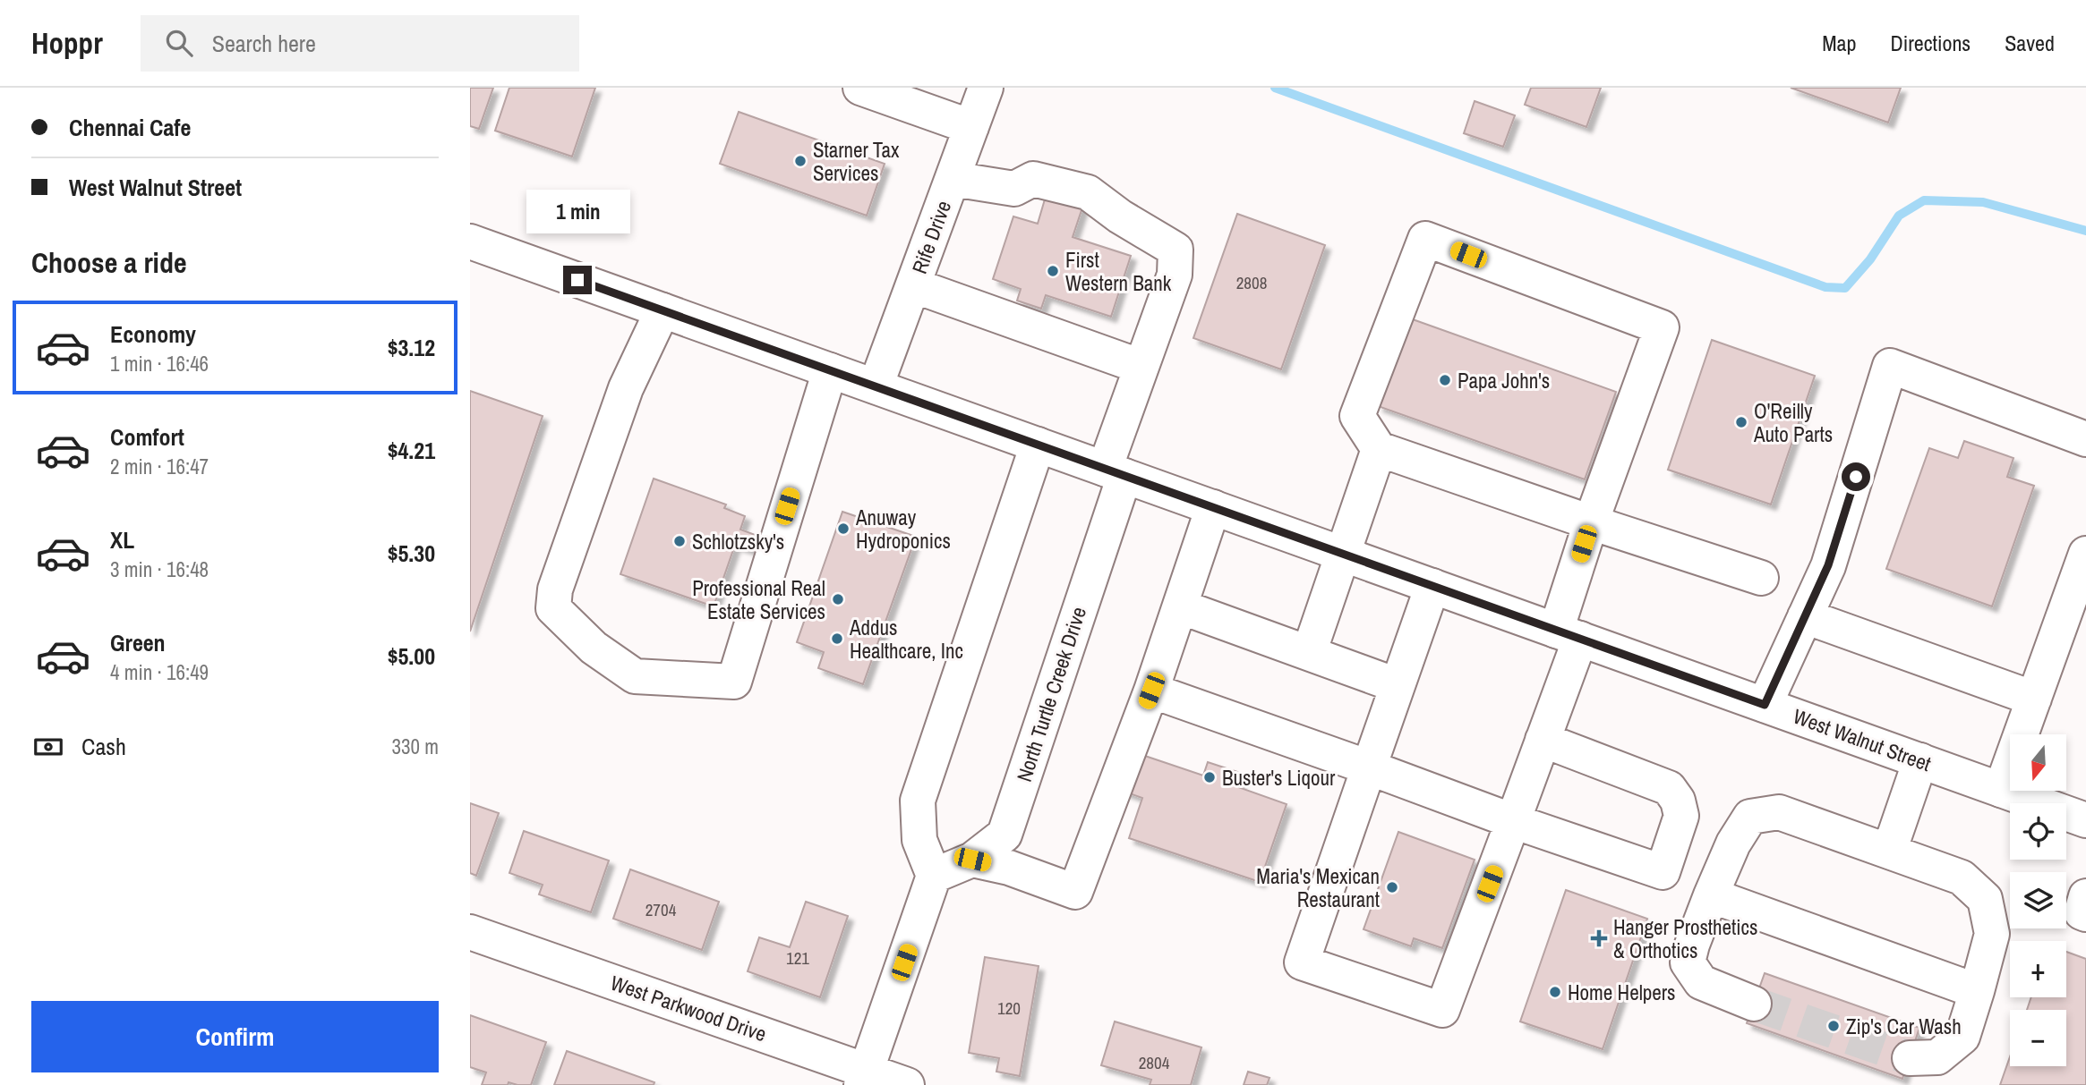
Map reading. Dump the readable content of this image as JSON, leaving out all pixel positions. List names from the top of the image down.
{
  "streets": {
    "street": [
      "Rife Drive",
      "North Turtle Creek Drive",
      "West Walnut Street",
      "West Parkwood Drive"
    ]
  },
  "crossings": [
    ["Rife Drive", "North Turtle Creek Drive"],
    ["Rife Drive", "West Walnut Street"],
    ["North Turtle Creek Drive", "West Walnut Street"]
  ],
  "places": {
    "other": [
      "Starner Tax Services",
      "First Western Bank",
      "Papa John's",
      "O'Reilly Auto Parts",
      "Anuway Hydroponics",
      "Schlotzsky's",
      "Professional Real Estate Services",
      "Addus Healthcare, Inc",
      "Buster's Liqour",
      "Maria's Mexican Restaurant",
      "Home Helpers",
      "Zip's Car Wash"
    ],
    "health": ["Hanger Prosthetics & Orthotics"]
  },
  "house_numbers": [
    "2808",
    "2704",
    "121",
    "120",
    "2804"
  ],
  "north": "bottom",
  "page": {
    "header": "Hoppr",
    "search": "Search here",
    "nav": ["Map", "Directions", "Saved"],
    "banner": ["Chennai Cafe", "West Walnut Street"],
    "bubble": "1 min",
    "heading": "Choose a ride",
    "list": [
      {
        "name": "Economy",
        "note": "1 min · 16:46",
        "value": "$3.12"
      },
      {
        "name": "Comfort",
        "note": "2 min · 16:47",
        "value": "$4.21"
      },
      {
        "name": "XL",
        "note": "3 min · 16:48",
        "value": "$5.30"
      },
      {
        "name": "Green",
        "note": "4 min · 16:49",
        "value": "$5.00"
      }
    ],
    "pay": ["Cash", "330 m"],
    "map_buttons": ["+", "−"],
    "buttons": "Confirm"
  }
}
